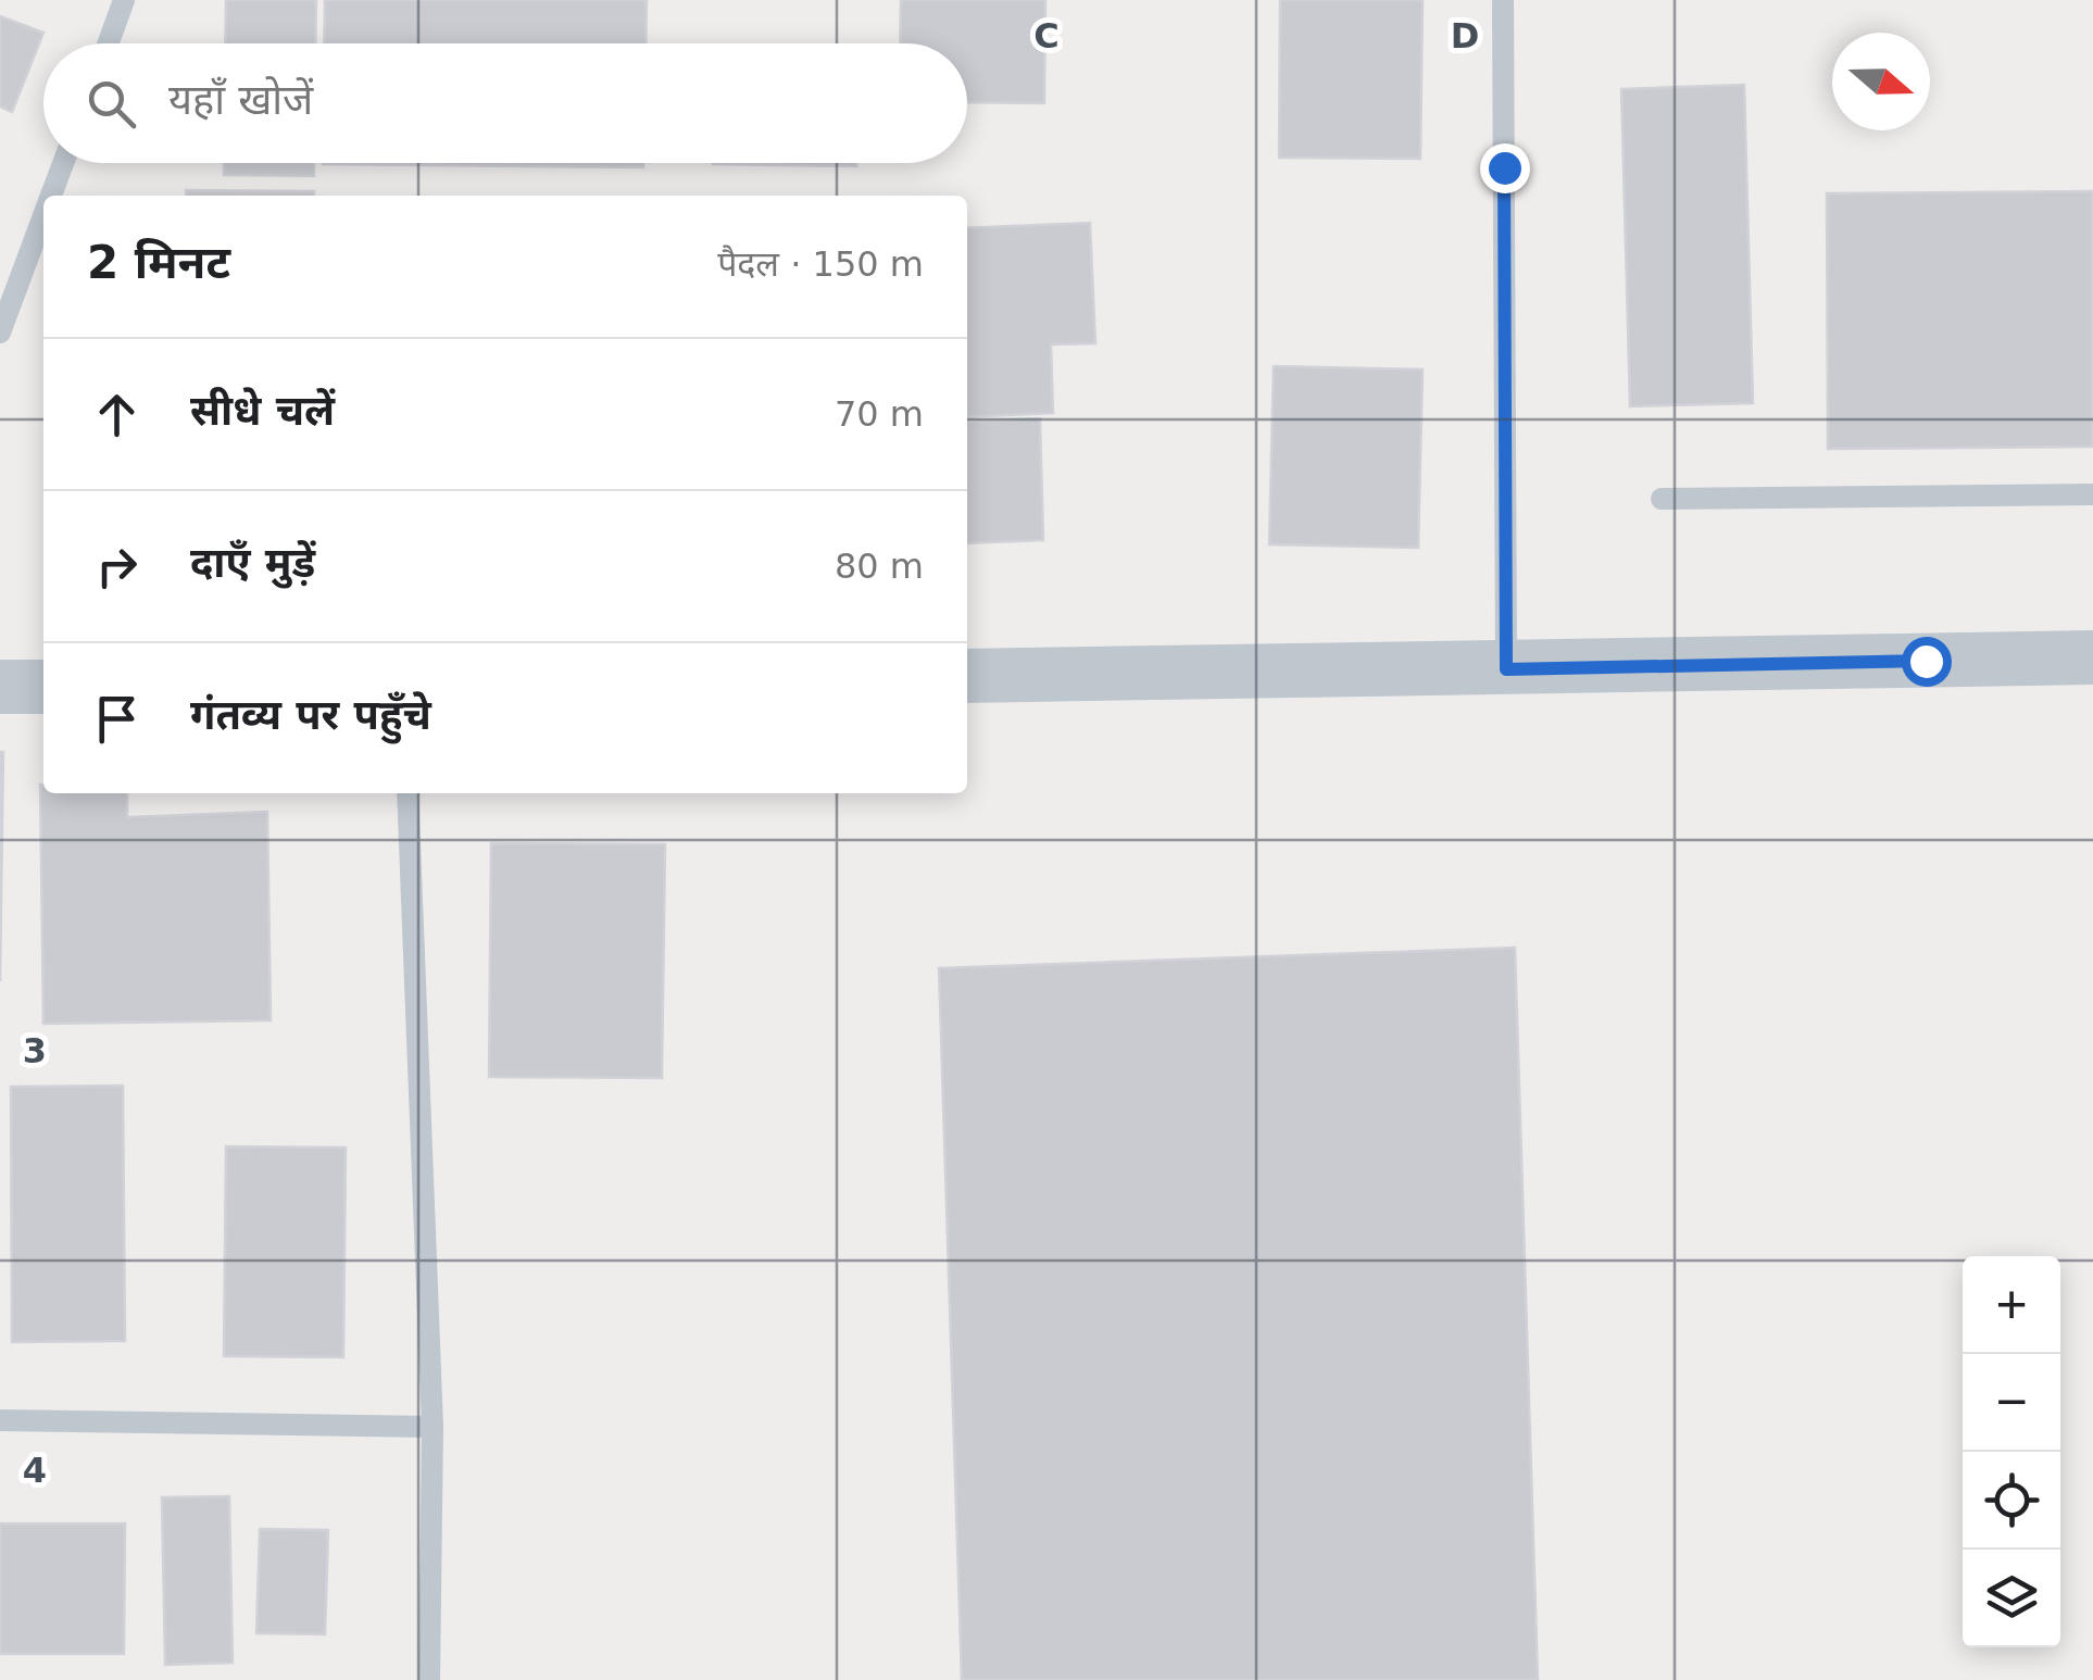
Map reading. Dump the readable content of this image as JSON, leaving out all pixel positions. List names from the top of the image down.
{
  "north": "right",
  "page": {
    "search": "यहाँ खोजें",
    "heading": ["2 मिनट", "पैदल · 150 m"],
    "list": [
      ["सीधे चलें", "70 m"],
      ["दाएँ मुड़ें", "80 m"],
      "गंतव्य पर पहुँचे"
    ],
    "map_buttons": ["+", "−"]
  },
  "grid": {
    "columns": ["C", "D"],
    "rows": ["3", "4"]
  }
}
